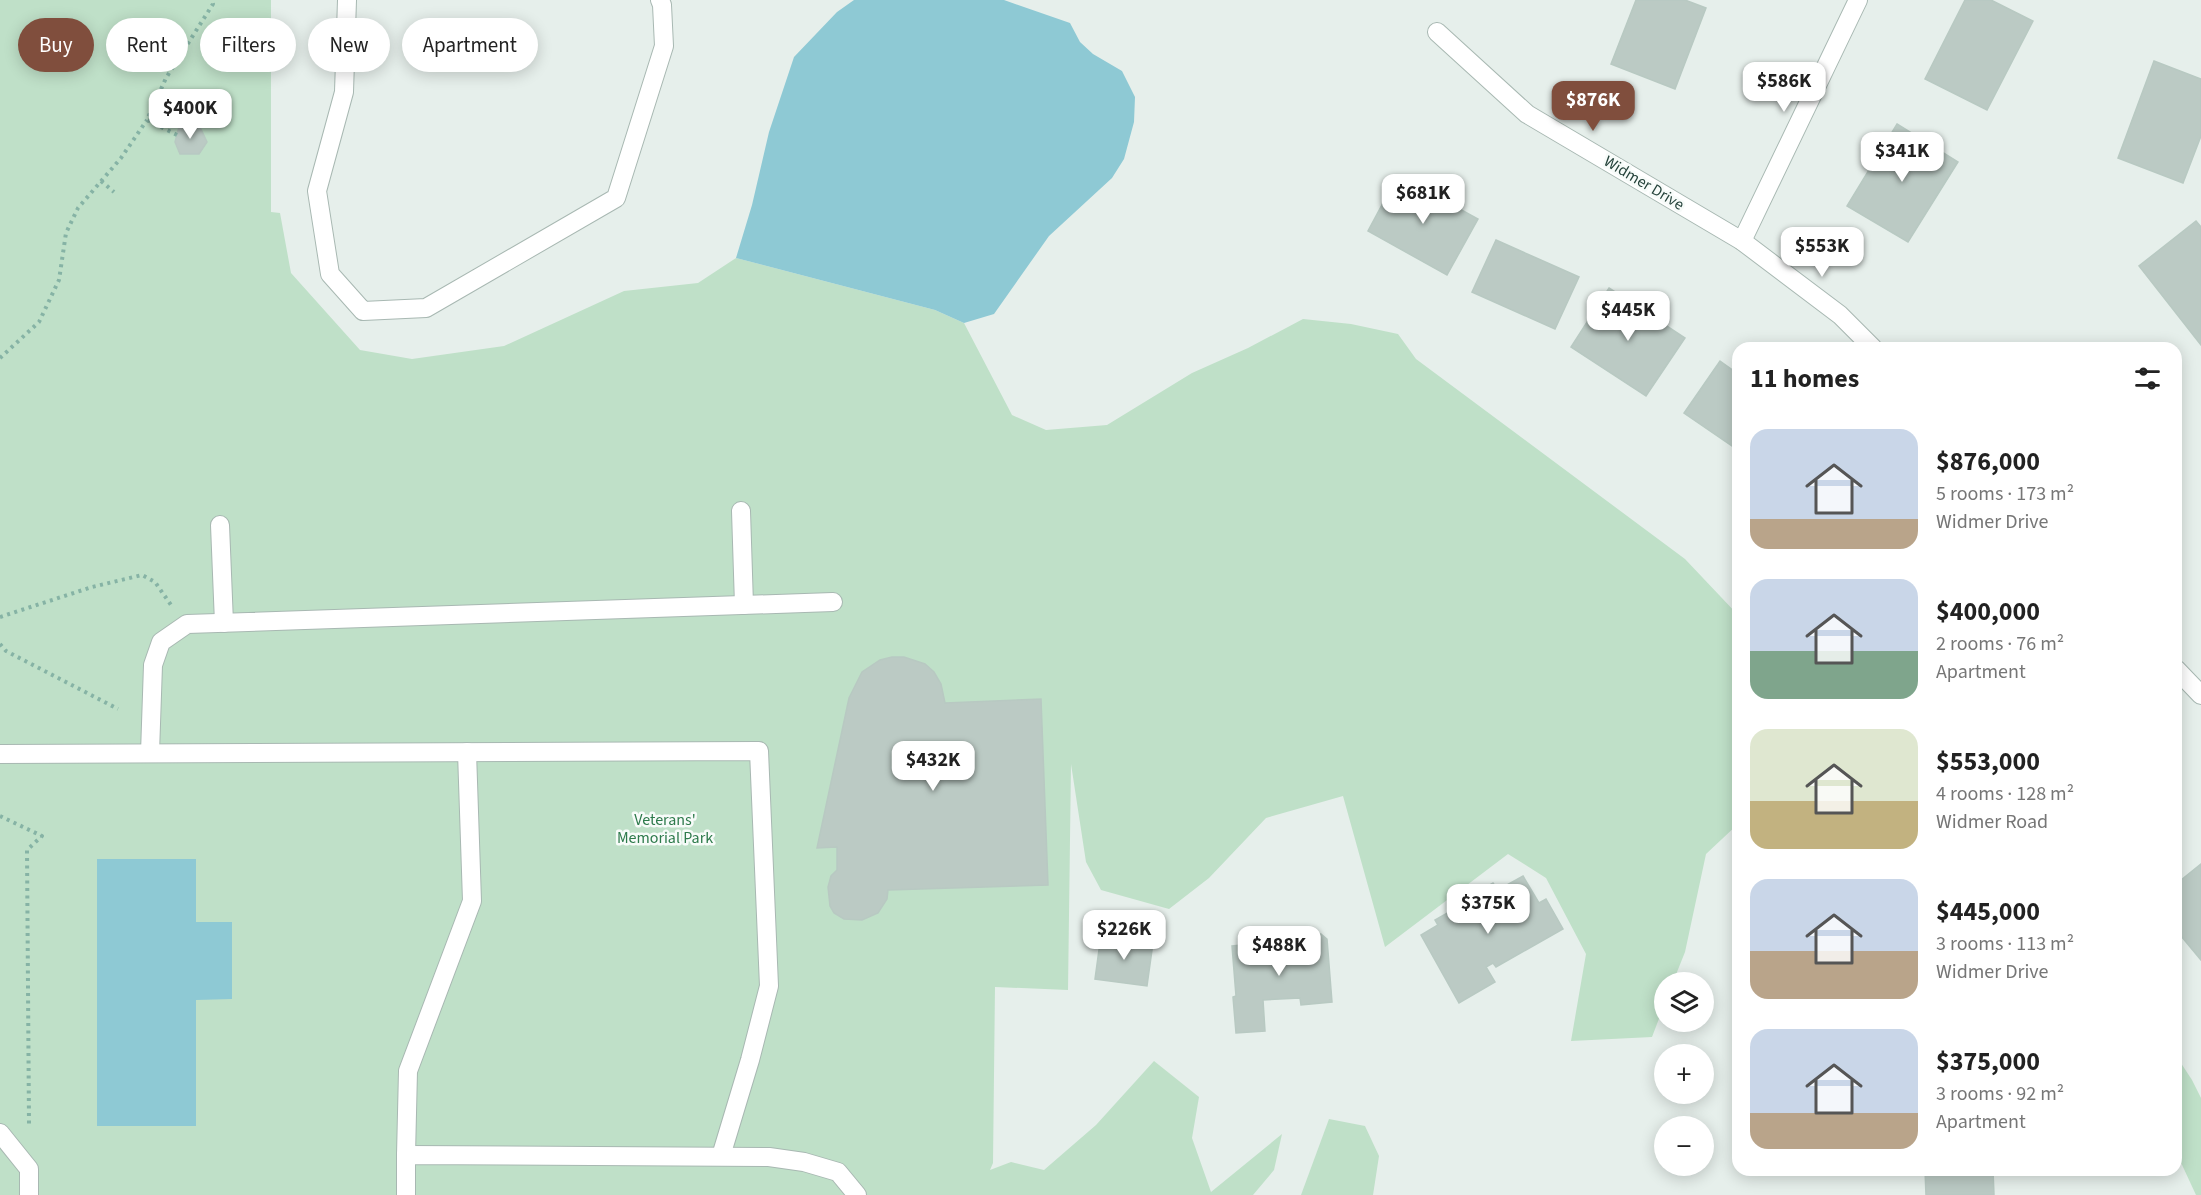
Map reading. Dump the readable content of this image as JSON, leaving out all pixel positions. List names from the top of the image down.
{
  "streets": {
    "street": ["Widmer Drive"]
  },
  "parks": ["Veterans' Memorial Park"],
  "page": {
    "chip": [
      "Buy",
      "Rent",
      "Filters",
      "New",
      "Apartment"
    ],
    "price": [
      "$586K",
      "$876K",
      "$400K",
      "$341K",
      "$681K",
      "$553K",
      "$445K",
      "$432K",
      "$375K",
      "$226K",
      "$488K"
    ],
    "heading": "11 homes",
    "list": [
      {
        "name": "$876,000",
        "note": "5 rooms · 173 m² · Widmer Drive"
      },
      {
        "name": "$400,000",
        "note": "2 rooms · 76 m² · Apartment"
      },
      {
        "name": "$553,000",
        "note": "4 rooms · 128 m² · Widmer Road"
      },
      {
        "name": "$445,000",
        "note": "3 rooms · 113 m² · Widmer Drive"
      },
      {
        "name": "$375,000",
        "note": "3 rooms · 92 m² · Apartment"
      }
    ],
    "map_buttons": ["+", "−"]
  }
}
